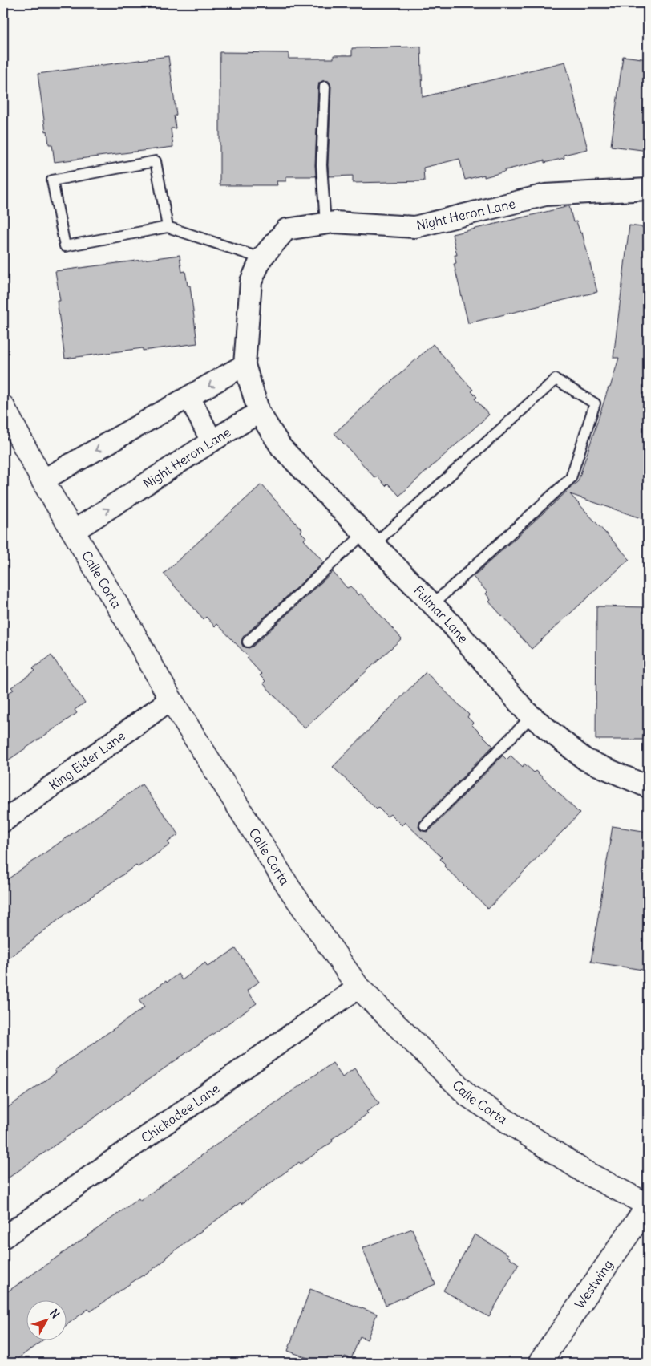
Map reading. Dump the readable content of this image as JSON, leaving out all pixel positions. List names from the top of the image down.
{
  "streets": {
    "street": [
      "Night Heron Lane",
      "Calle Corta",
      "Fulmar Lane",
      "King Eider Lane",
      "Chickadee Lane",
      "Westwing"
    ]
  },
  "crossings": [
    ["Night Heron Lane", "Calle Corta"],
    ["Night Heron Lane", "Fulmar Lane"],
    ["Calle Corta", "King Eider Lane"],
    ["Calle Corta", "Chickadee Lane"],
    ["Calle Corta", "Westwing"]
  ],
  "north": "top right"
}
